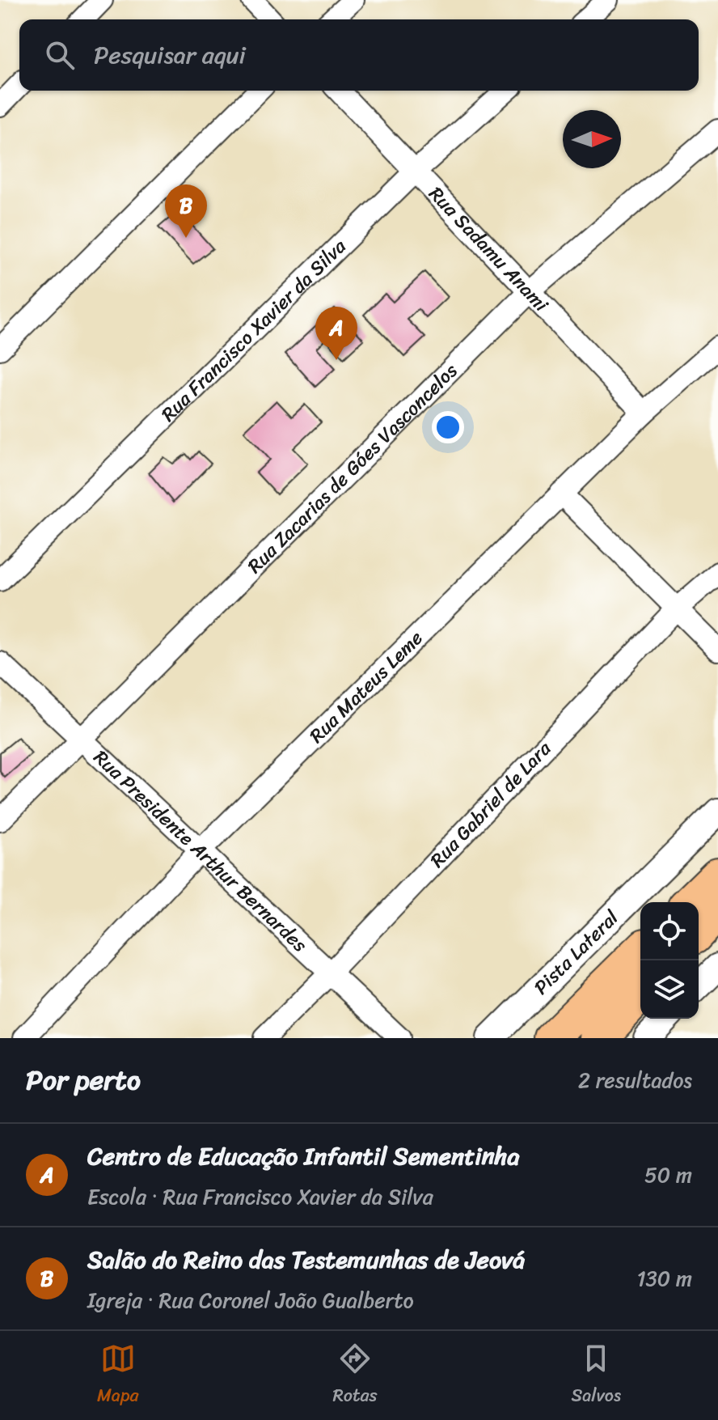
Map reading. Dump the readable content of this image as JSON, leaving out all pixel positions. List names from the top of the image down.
{
  "streets": {
    "street": [
      "Rua Sadamu Anami",
      "Rua Francisco Xavier da Silva",
      "Rua Zacarias de Góes Vasconcelos",
      "Rua Mateus Leme",
      "Rua Gabriel de Lara",
      "Rua Presidente Arthur Bernardes",
      "Pista Lateral"
    ]
  },
  "crossings": [
    ["Rua Sadamu Anami", "Rua Francisco Xavier da Silva"],
    ["Rua Sadamu Anami", "Rua Zacarias de Góes Vasconcelos"],
    ["Rua Sadamu Anami", "Rua Mateus Leme"],
    ["Rua Zacarias de Góes Vasconcelos", "Rua Presidente Arthur Bernardes"],
    ["Rua Mateus Leme", "Rua Presidente Arthur Bernardes"],
    ["Rua Gabriel de Lara", "Rua Presidente Arthur Bernardes"]
  ],
  "north": "right",
  "page": {
    "search": "Pesquisar aqui",
    "pins": ["B", "A"],
    "heading": ["Por perto", "2 resultados"],
    "list": [
      {
        "mark": "A",
        "name": "Centro de Educação Infantil Sementinha",
        "note": "Escola · Rua Francisco Xavier da Silva",
        "value": "50 m"
      },
      {
        "mark": "B",
        "name": "Salão do Reino das Testemunhas de Jeová",
        "note": "Igreja · Rua Coronel João Gualberto",
        "value": "130 m"
      }
    ],
    "nav": ["Mapa", "Rotas", "Salvos"]
  }
}
